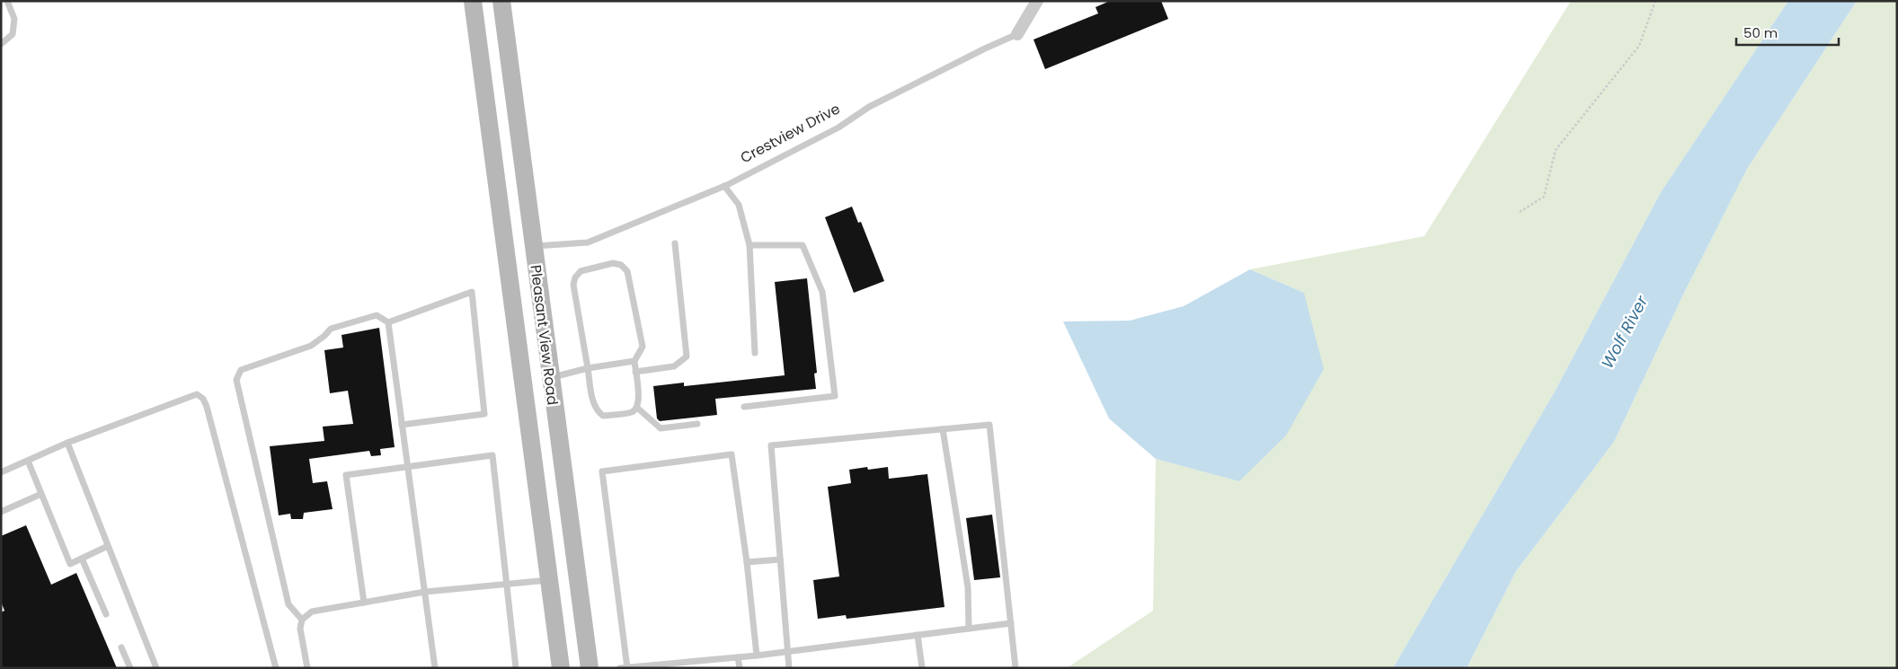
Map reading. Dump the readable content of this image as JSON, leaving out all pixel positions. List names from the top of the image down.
{
  "streets": {
    "main road": ["Pleasant View Road"],
    "street": ["Crestview Drive"]
  },
  "crossings": [
    ["Crestview Drive", "Pleasant View Road"]
  ],
  "water": ["Wolf River"],
  "scale_bar": "50 m"
}
